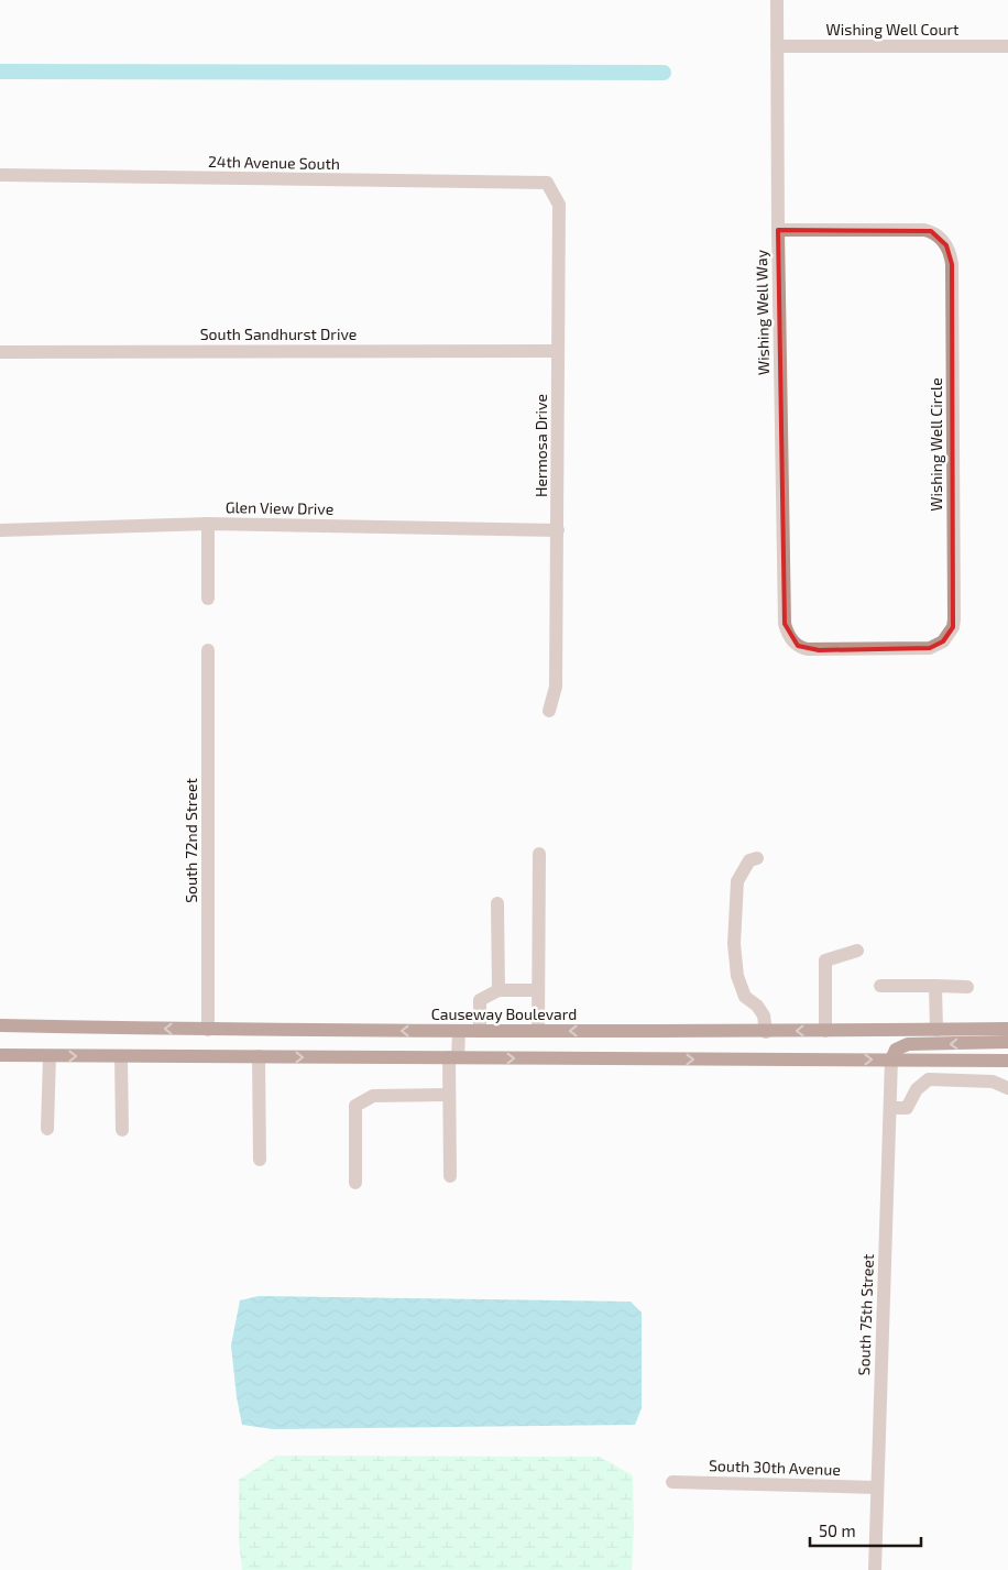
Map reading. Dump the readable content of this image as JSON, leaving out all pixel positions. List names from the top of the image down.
{
  "streets": {
    "main road": ["Causeway Boulevard"],
    "street": [
      "Wishing Well Court",
      "24th Avenue South",
      "Wishing Well Way",
      "South Sandhurst Drive",
      "Wishing Well Circle",
      "Hermosa Drive",
      "Glen View Drive",
      "South 72nd Street",
      "South 75th Street",
      "South 30th Avenue"
    ]
  },
  "crossings": [
    ["Wishing Well Court", "Wishing Well Way"],
    ["24th Avenue South", "Hermosa Drive"],
    ["Wishing Well Way", "Wishing Well Circle"],
    ["South Sandhurst Drive", "Hermosa Drive"],
    ["Hermosa Drive", "Glen View Drive"],
    ["South 72nd Street", "Causeway Boulevard"],
    ["South 75th Street", "South 30th Avenue"]
  ],
  "scale_bar": "50 m"
}
